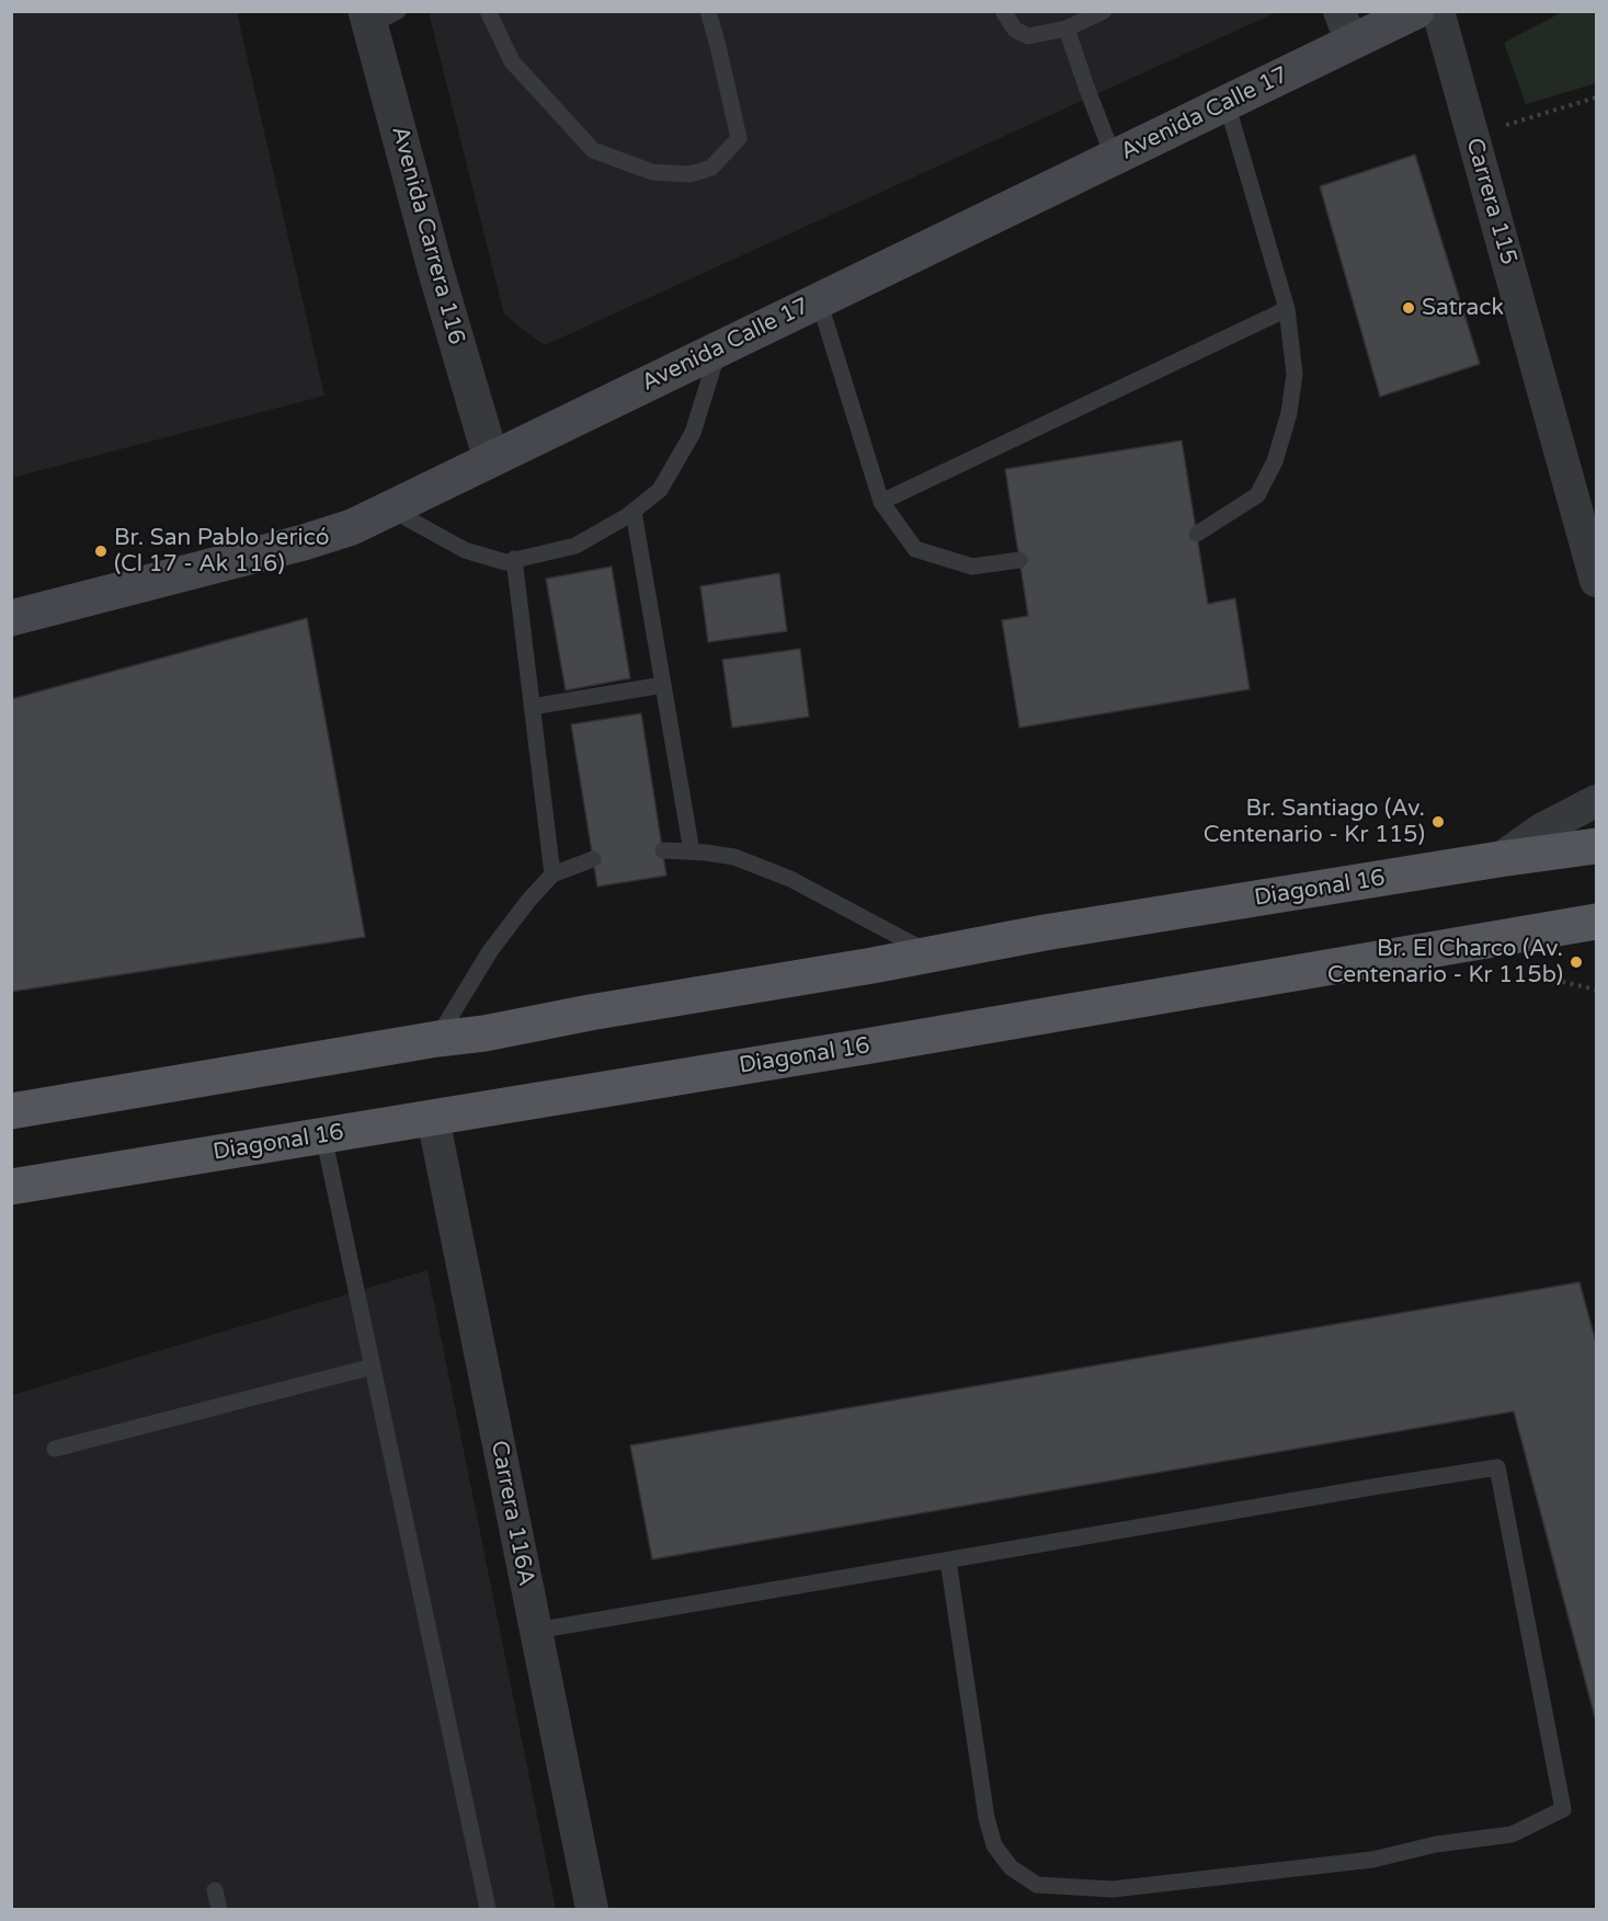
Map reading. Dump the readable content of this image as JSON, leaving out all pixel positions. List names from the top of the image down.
{
  "streets": {
    "main road": ["Avenida Calle 17", "Diagonal 16"],
    "street": ["Carrera 115", "Avenida Carrera 116", "Carrera 116A"]
  },
  "crossings": [
    ["Avenida Calle 17", "Avenida Carrera 116"],
    ["Diagonal 16", "Carrera 116A"]
  ],
  "places": [
    "Satrack",
    "Br. San Pablo Jericó (Cl 17 - Ak 116)",
    "Br. Santiago (Av. Centenario - Kr 115)",
    "Br. El Charco (Av. Centenario - Kr 115b)"
  ]
}
